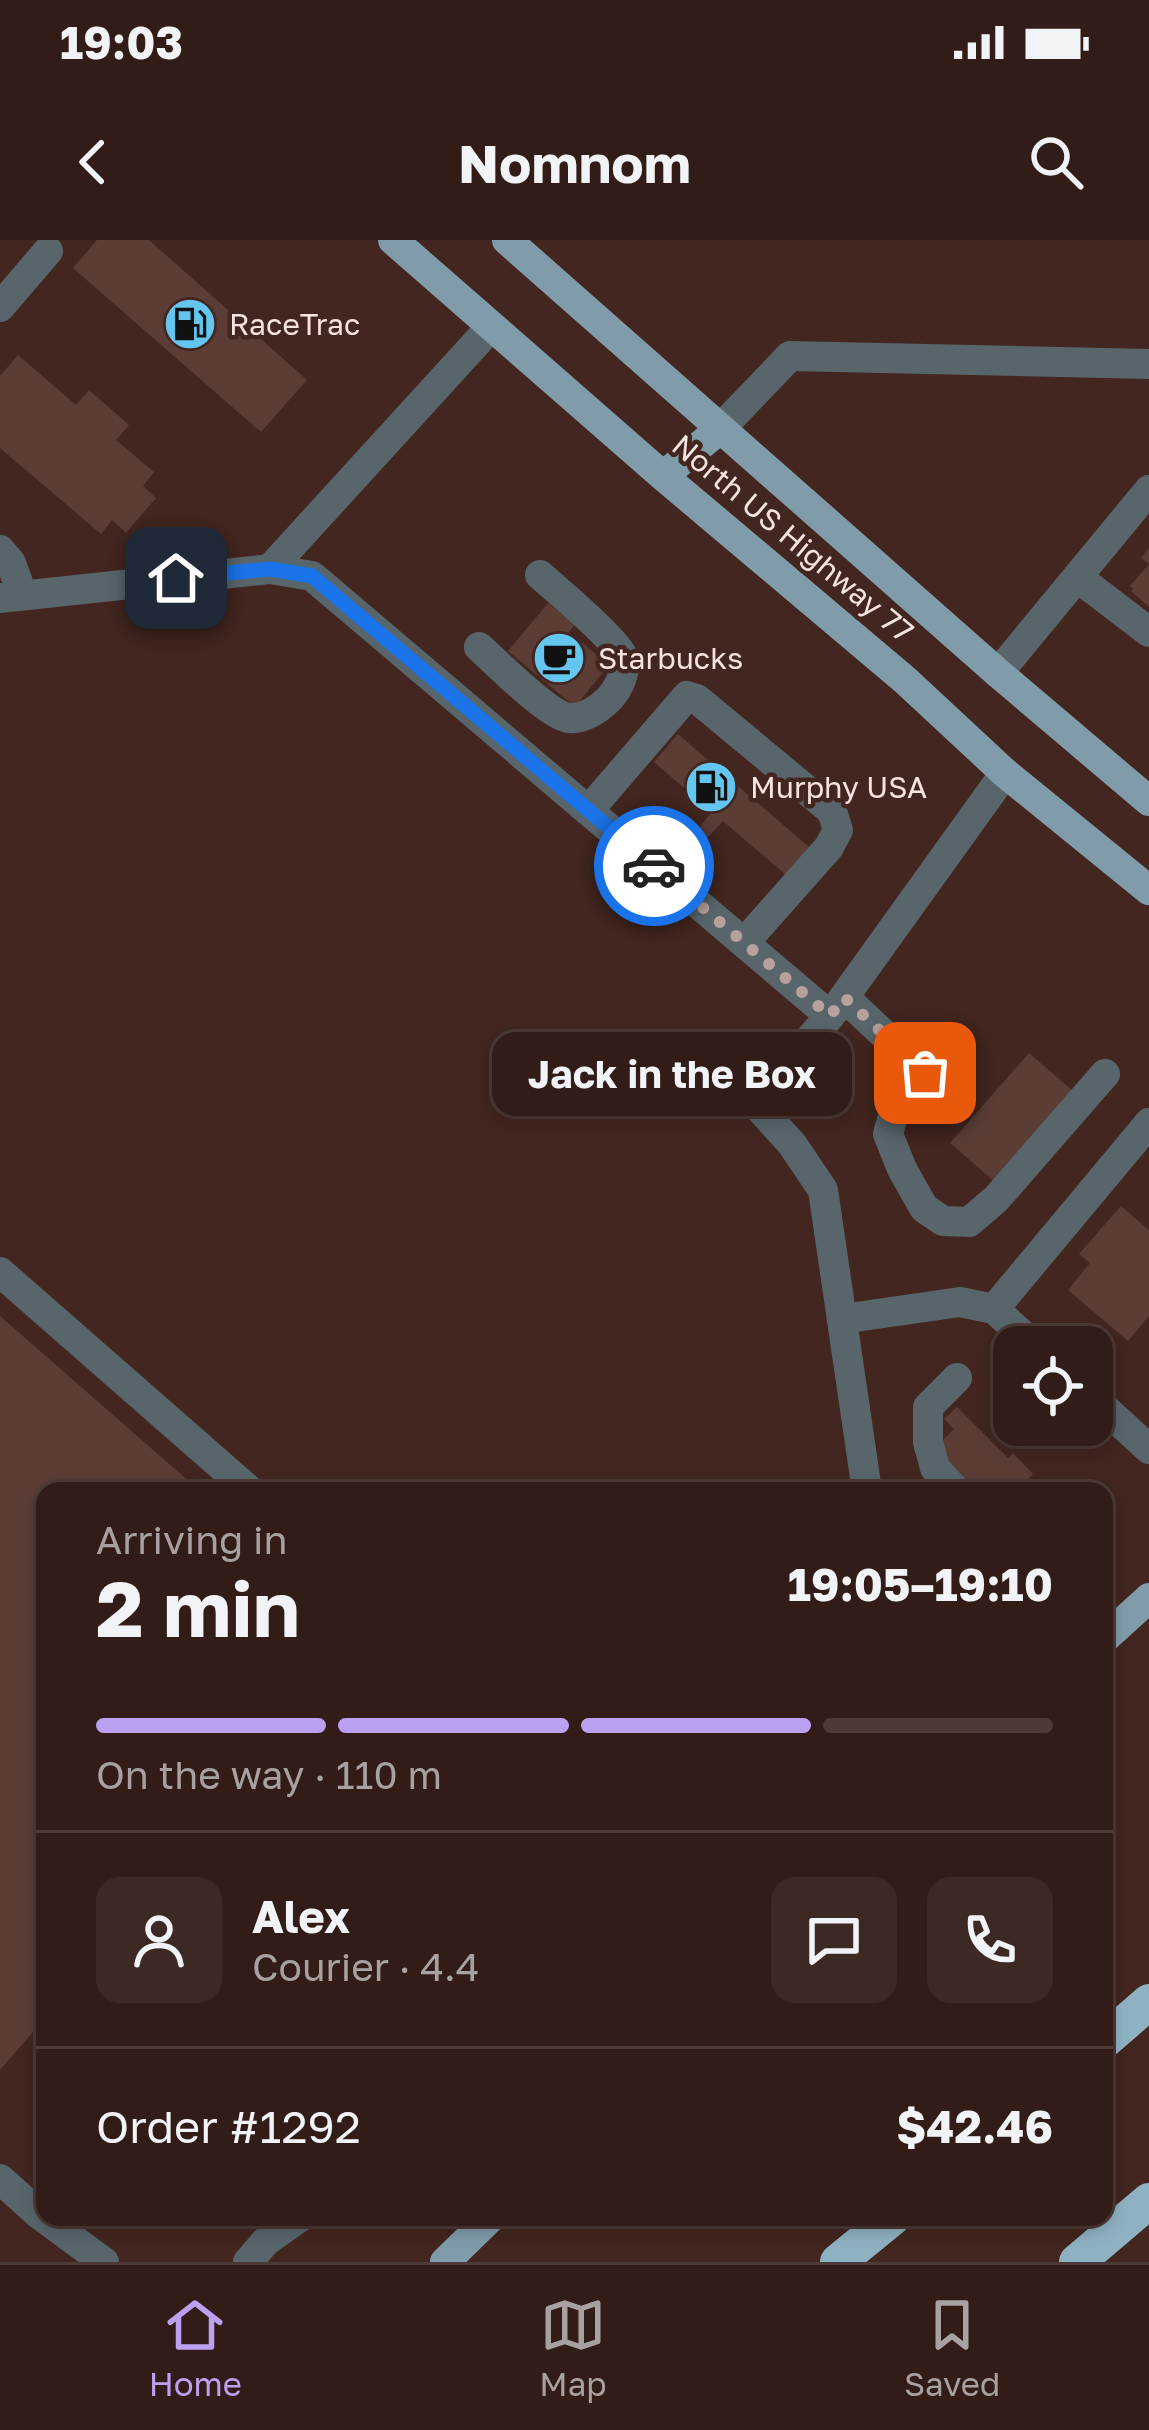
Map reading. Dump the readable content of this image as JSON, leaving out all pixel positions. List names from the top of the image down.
{
  "streets": {
    "main road": ["North US Highway 77"]
  },
  "places": {
    "fuel station": ["RaceTrac", "Murphy USA"],
    "cafe": ["Starbucks"],
    "other": ["Jack in the Box"]
  },
  "page": {
    "status": "19:03",
    "header": "Nomnom",
    "bubble": "Jack in the Box",
    "heading": ["2 min", "Arriving in", "19:05–19:10"],
    "panel": [
      "Alex",
      "Courier · 4.4",
      "Order #1292",
      "$42.46"
    ],
    "bar": "On the way · 110 m",
    "tabs": ["Home", "Map", "Saved"]
  }
}
